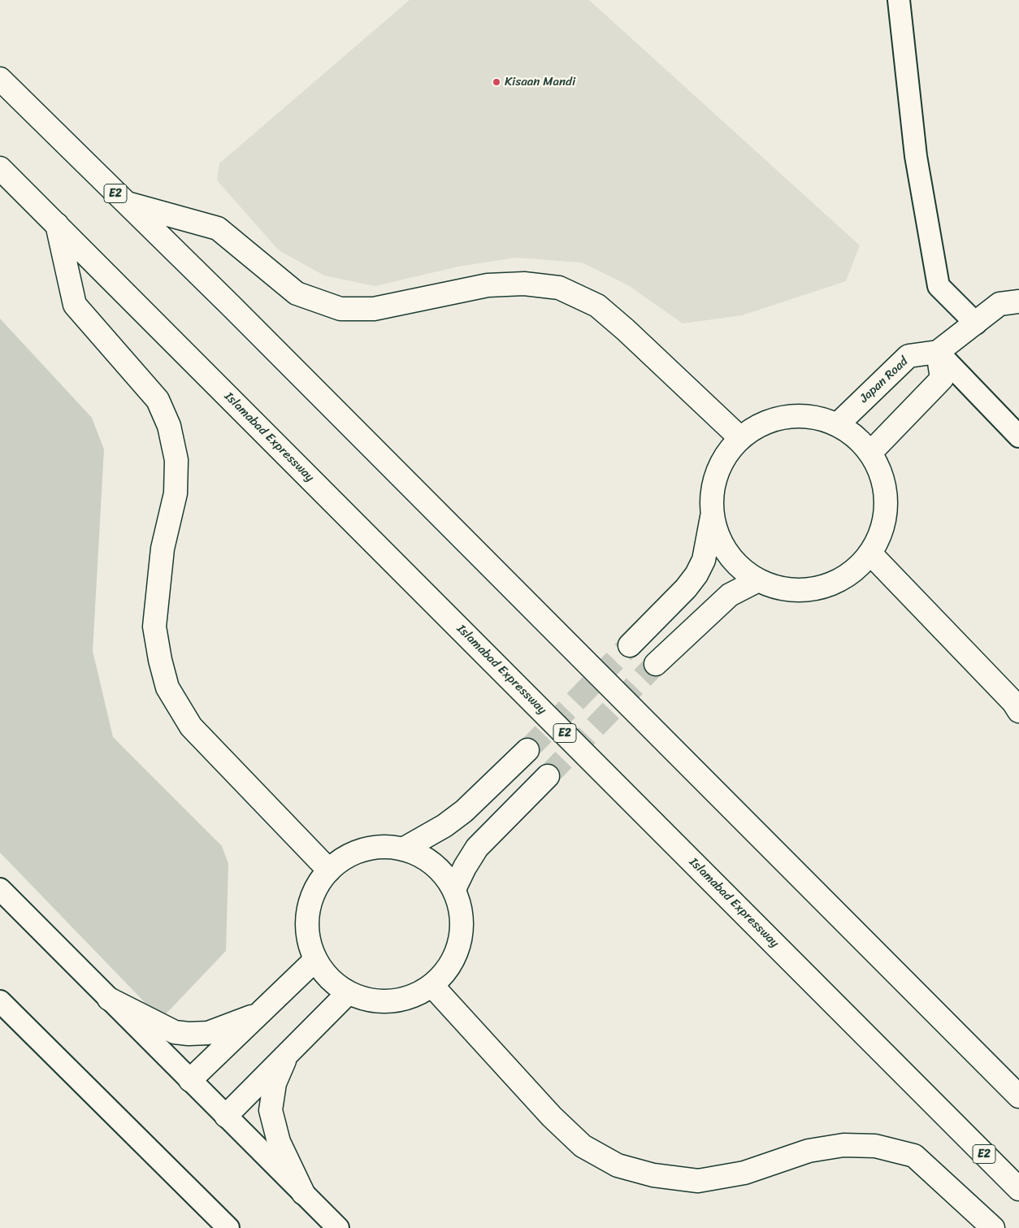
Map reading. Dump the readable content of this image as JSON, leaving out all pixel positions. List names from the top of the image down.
{
  "streets": {
    "main road": ["E2", "Japan Road", "Islamabad Expressway"]
  },
  "places": ["Kisaan Mandi"]
}
